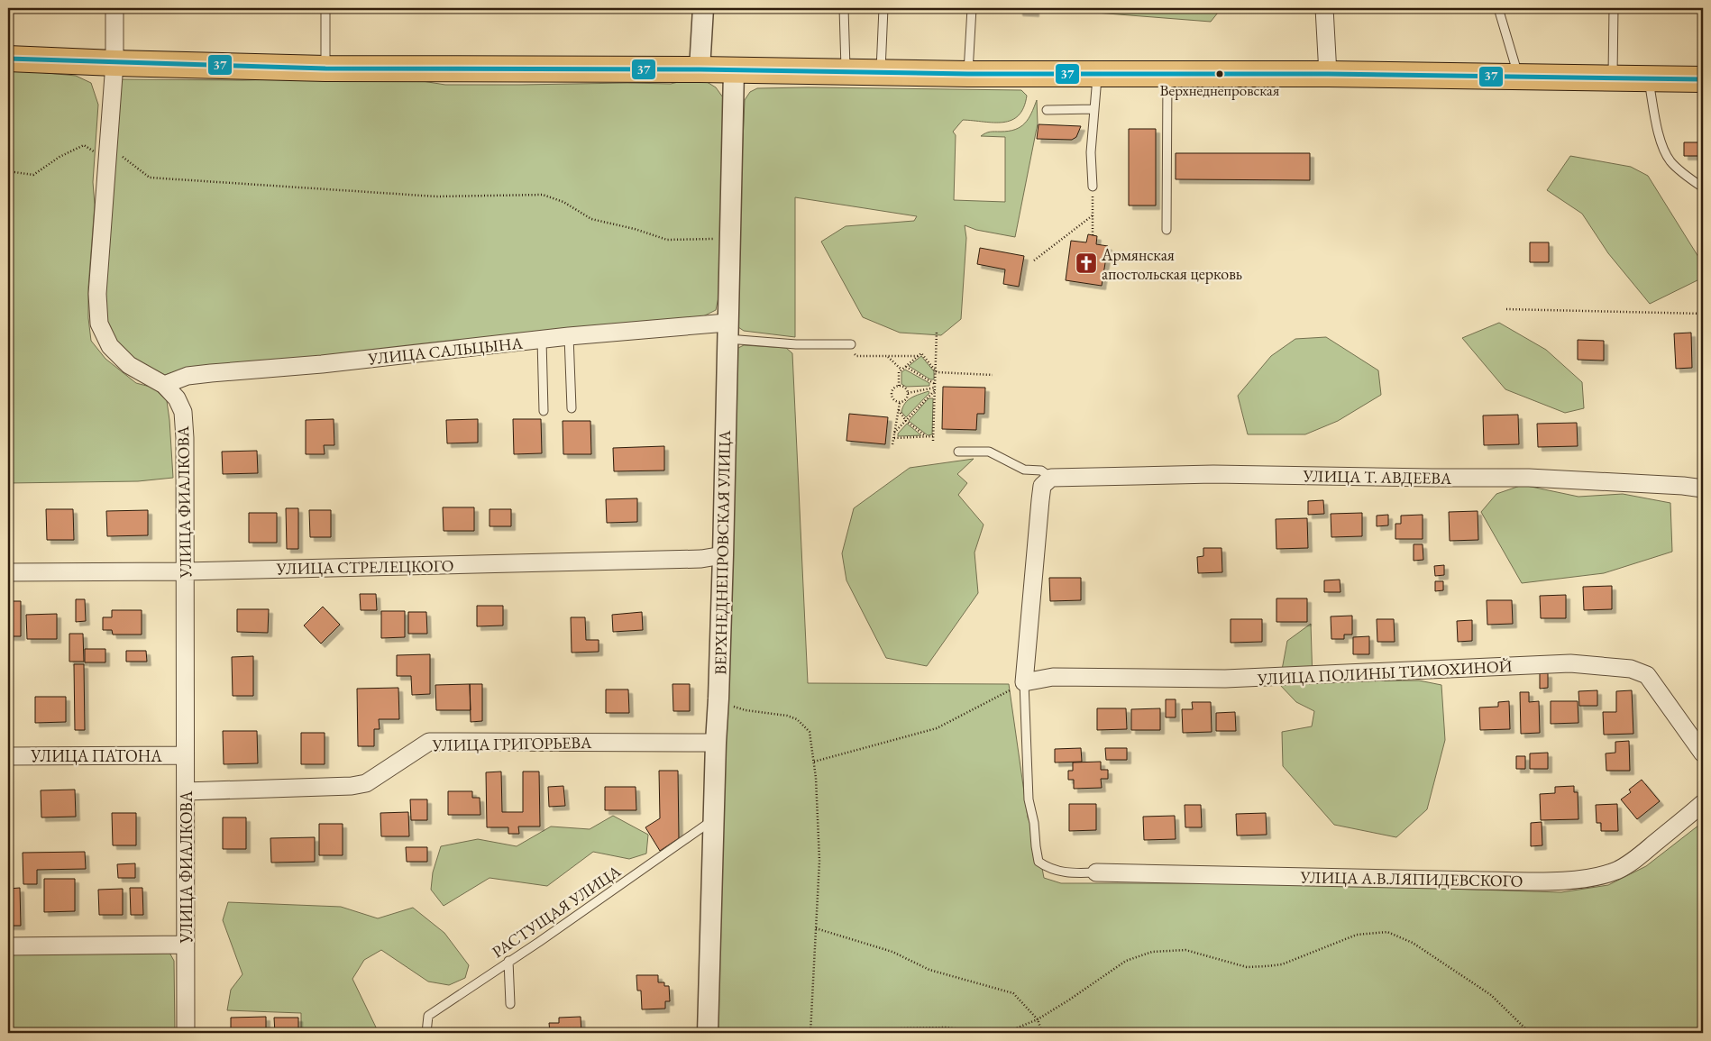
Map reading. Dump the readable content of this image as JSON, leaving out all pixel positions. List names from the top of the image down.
{
  "streets": {
    "street": [
      "УЛИЦА САЛЬЦЫНА",
      "УЛИЦА Т. АВДЕЕВА",
      "УЛИЦА ФИАЛКОВА",
      "ВЕРХНЕДНЕПРОВСКАЯ УЛИЦА",
      "УЛИЦА СТРЕЛЕЦКОГО",
      "УЛИЦА ПОЛИНЫ ТИМОХИНОЙ",
      "УЛИЦА ГРИГОРЬЕВА",
      "УЛИЦА ПАТОНА",
      "УЛИЦА А.В.ЛЯПИДЕВСКОГО"
    ],
    "lane": ["РАСТУЩАЯ УЛИЦА"]
  },
  "crossings": [
    ["УЛИЦА САЛЬЦЫНА", "УЛИЦА ФИАЛКОВА"],
    ["УЛИЦА САЛЬЦЫНА", "ВЕРХНЕДНЕПРОВСКАЯ УЛИЦА"],
    ["УЛИЦА ФИАЛКОВА", "УЛИЦА СТРЕЛЕЦКОГО"],
    ["УЛИЦА ФИАЛКОВА", "УЛИЦА ГРИГОРЬЕВА"],
    ["УЛИЦА ФИАЛКОВА", "УЛИЦА ПАТОНА"],
    ["ВЕРХНЕДНЕПРОВСКАЯ УЛИЦА", "УЛИЦА СТРЕЛЕЦКОГО"],
    ["ВЕРХНЕДНЕПРОВСКАЯ УЛИЦА", "УЛИЦА ГРИГОРЬЕВА"],
    ["ВЕРХНЕДНЕПРОВСКАЯ УЛИЦА", "РАСТУЩАЯ УЛИЦА"]
  ],
  "places": {
    "other": ["Верхнеднепровская"],
    "church": ["Армянская апостольская церковь"]
  },
  "lines": ["transit line 37"]
}
